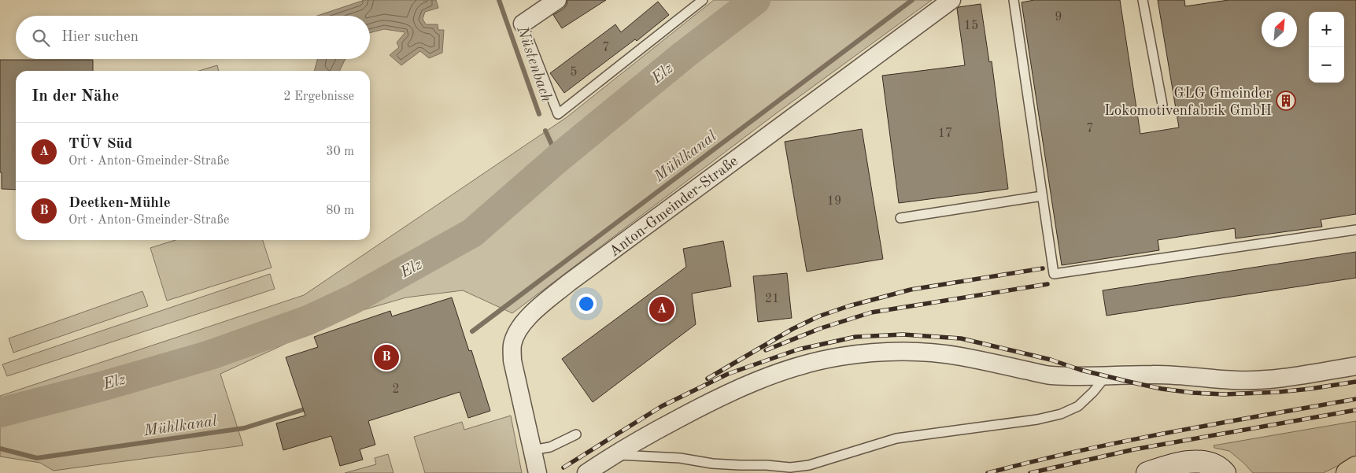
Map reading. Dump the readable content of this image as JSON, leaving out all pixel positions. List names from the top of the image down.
{
  "streets": {
    "street": ["Anton-Gmeinder-Straße"]
  },
  "water": ["Nüstenbach", "Elz", "Mühlkanal"],
  "places": {
    "building": ["GLG Gmeinder Lokomotivenfabrik GmbH"]
  },
  "house_numbers": [
    "9",
    "15",
    "7",
    "5",
    "7",
    "17",
    "19",
    "21",
    "2"
  ],
  "north": "top right",
  "page": {
    "map_buttons": ["+", "−"],
    "search": "Hier suchen",
    "heading": ["In der Nähe", "2 Ergebnisse"],
    "list": [
      {
        "mark": "A",
        "name": "TÜV Süd",
        "note": "Ort · Anton-Gmeinder-Straße",
        "value": "30 m"
      },
      {
        "mark": "B",
        "name": "Deetken-Mühle",
        "note": "Ort · Anton-Gmeinder-Straße",
        "value": "80 m"
      }
    ],
    "pins": ["A", "B"]
  }
}
